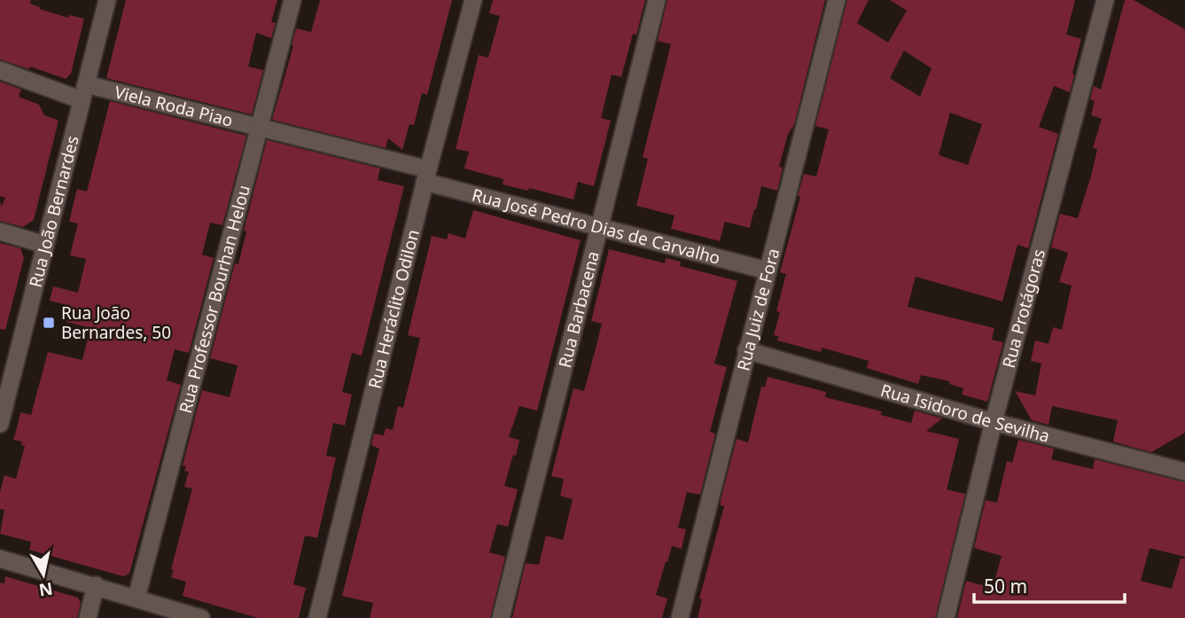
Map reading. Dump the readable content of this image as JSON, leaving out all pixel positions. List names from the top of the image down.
{
  "streets": {
    "street": [
      "Viela Roda Piao",
      "Rua João Bernardes",
      "Rua José Pedro Dias de Carvalho",
      "Rua Professor Bourhan Helou",
      "Rua Heráclito Odilon",
      "Rua Barbacena",
      "Rua Juiz de Fora",
      "Rua Protágoras",
      "Rua Isidoro de Sevilha"
    ]
  },
  "crossings": [
    ["Viela Roda Piao", "Rua João Bernardes"],
    ["Viela Roda Piao", "Rua José Pedro Dias de Carvalho"],
    ["Viela Roda Piao", "Rua Professor Bourhan Helou"],
    ["Viela Roda Piao", "Rua Heráclito Odilon"],
    ["Rua José Pedro Dias de Carvalho", "Rua Heráclito Odilon"],
    ["Rua José Pedro Dias de Carvalho", "Rua Barbacena"],
    ["Rua José Pedro Dias de Carvalho", "Rua Juiz de Fora"],
    ["Rua Juiz de Fora", "Rua Isidoro de Sevilha"],
    ["Rua Protágoras", "Rua Isidoro de Sevilha"]
  ],
  "places": {
    "transit": ["Rua João Bernardes, 50"]
  },
  "scale_bar": "50 m",
  "north": "bottom"
}
